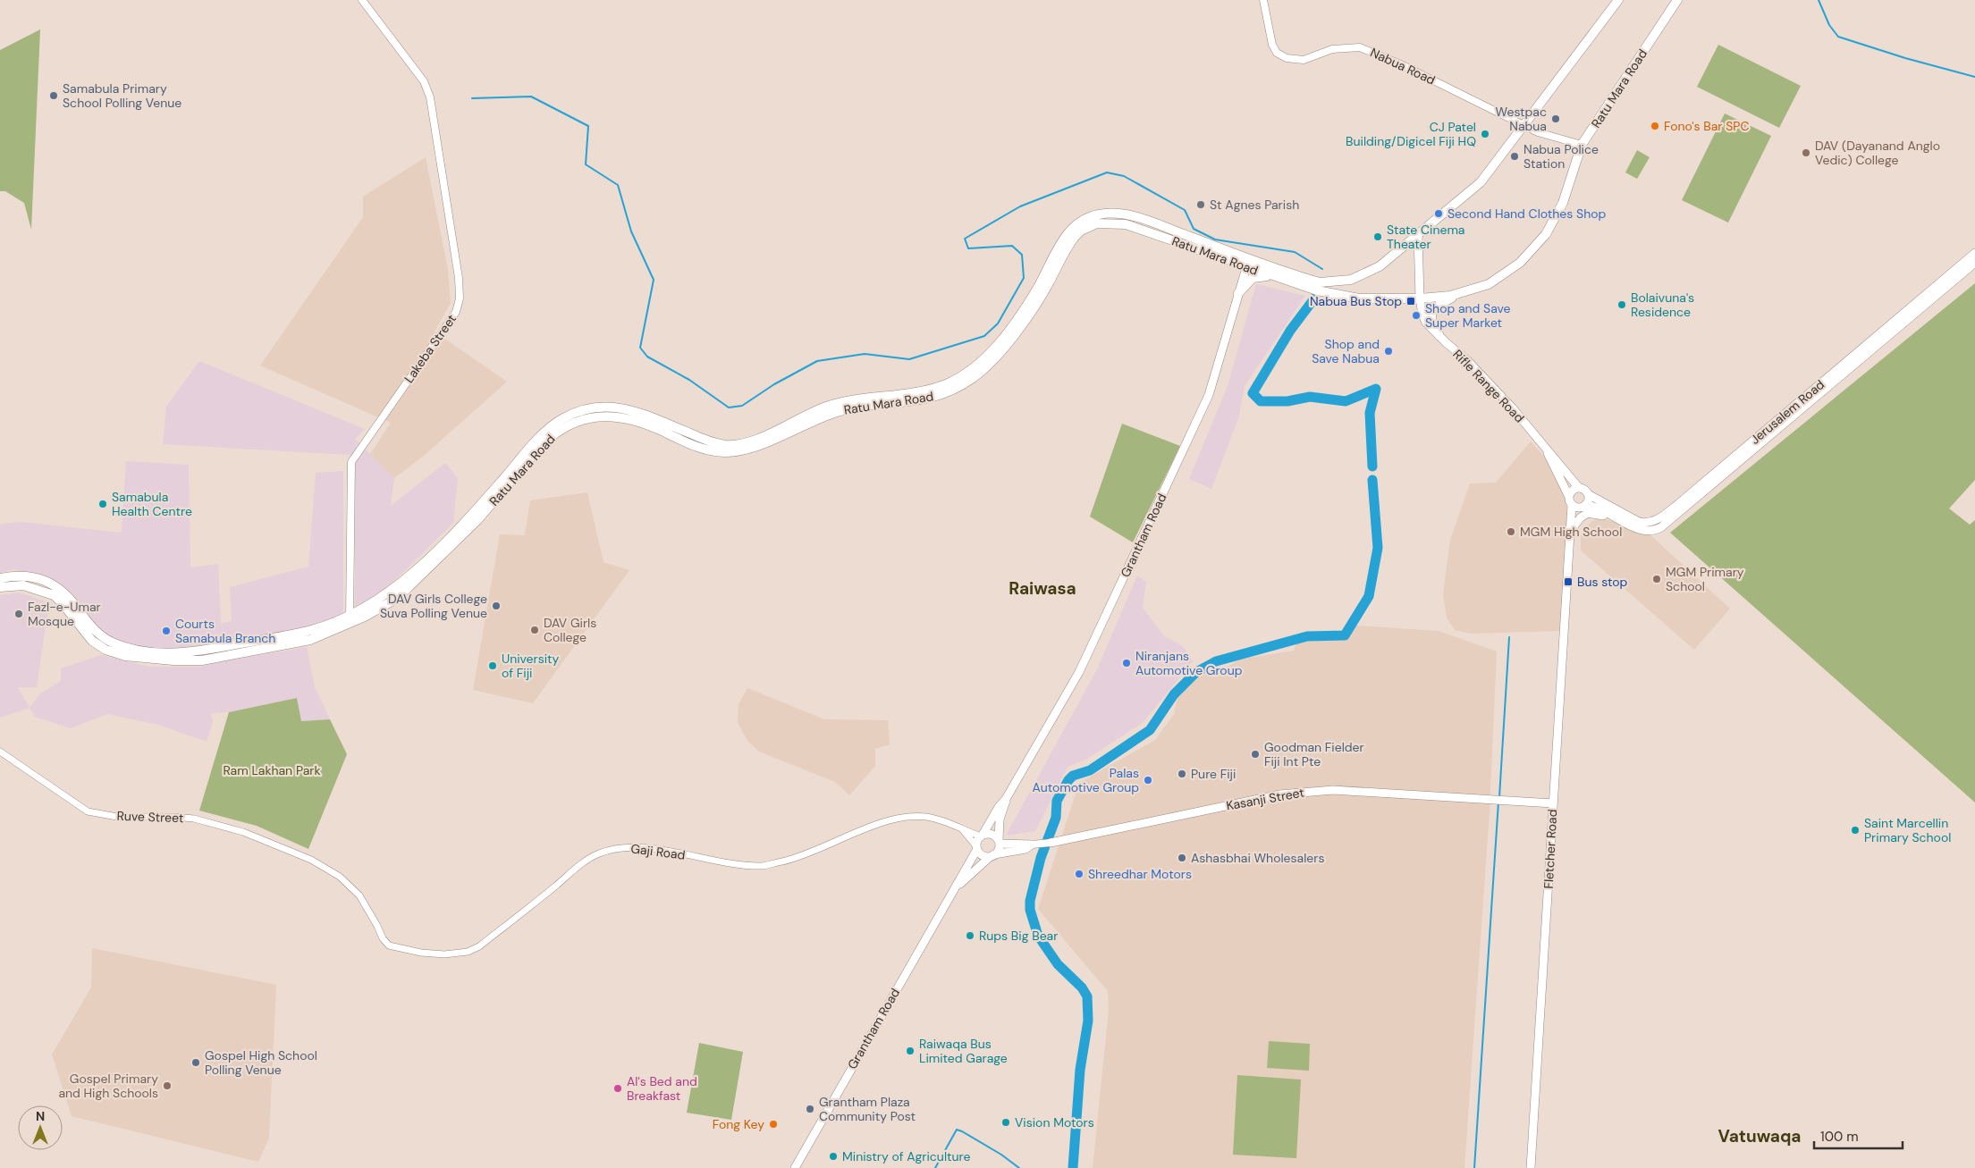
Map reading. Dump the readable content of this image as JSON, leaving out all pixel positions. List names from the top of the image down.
{
  "streets": {
    "highway": ["Ratu Mara Road"],
    "main road": [
      "Nabua Road",
      "Lakeba Street",
      "Rifle Range Road",
      "Jerusalem Road",
      "Grantham Road",
      "Kasanji Street",
      "Fletcher Road"
    ],
    "street": ["Ruve Street", "Gaji Road"]
  },
  "crossings": [
    ["Nabua Road", "Ratu Mara Road"],
    ["Ratu Mara Road", "Lakeba Street"],
    ["Ratu Mara Road", "Rifle Range Road"],
    ["Ratu Mara Road", "Grantham Road"],
    ["Rifle Range Road", "Jerusalem Road"],
    ["Rifle Range Road", "Fletcher Road"],
    ["Jerusalem Road", "Fletcher Road"],
    ["Grantham Road", "Kasanji Street"],
    ["Grantham Road", "Gaji Road"],
    ["Kasanji Street", "Fletcher Road"],
    ["Kasanji Street", "Gaji Road"],
    ["Ruve Street", "Gaji Road"]
  ],
  "districts": ["Raiwasa", "Vatuwaqa"],
  "parks": ["Ram Lakhan Park"],
  "places": {
    "other": [
      "Samabula Primary School Polling Venue",
      "Westpac Nabua",
      "Fono's Bar SPC",
      "CJ Patel Building/Digicel Fiji HQ",
      "DAV (Dayanand Anglo Vedic) College",
      "Nabua Police Station",
      "St Agnes Parish",
      "Second Hand Clothes Shop",
      "State Cinema Theater",
      "Bolaivuna's Residence",
      "Shop and Save Super Market",
      "Shop and Save Nabua",
      "Samabula Health Centre",
      "MGM High School",
      "MGM Primary School",
      "DAV Girls College Suva Polling Venue",
      "Fazl-e-Umar Mosque",
      "DAV Girls College",
      "Courts Samabula Branch",
      "Niranjans Automotive Group",
      "University of Fiji",
      "Goodman Fielder Fiji Int Pte",
      "Pure Fiji",
      "Palas Automotive Group",
      "Saint Marcellin Primary School",
      "Ashasbhai Wholesalers",
      "Shreedhar Motors",
      "Rups Big Bear",
      "Raiwaqa Bus Limited Garage",
      "Gospel High School Polling Venue",
      "Gospel Primary and High Schools",
      "Al's Bed and Breakfast",
      "Grantham Plaza Community Post",
      "Vision Motors",
      "Fong Key",
      "Ministry of Agriculture"
    ],
    "transit": ["Nabua Bus Stop", "Bus stop"]
  },
  "scale_bar": "100 m",
  "north": "top"
}
